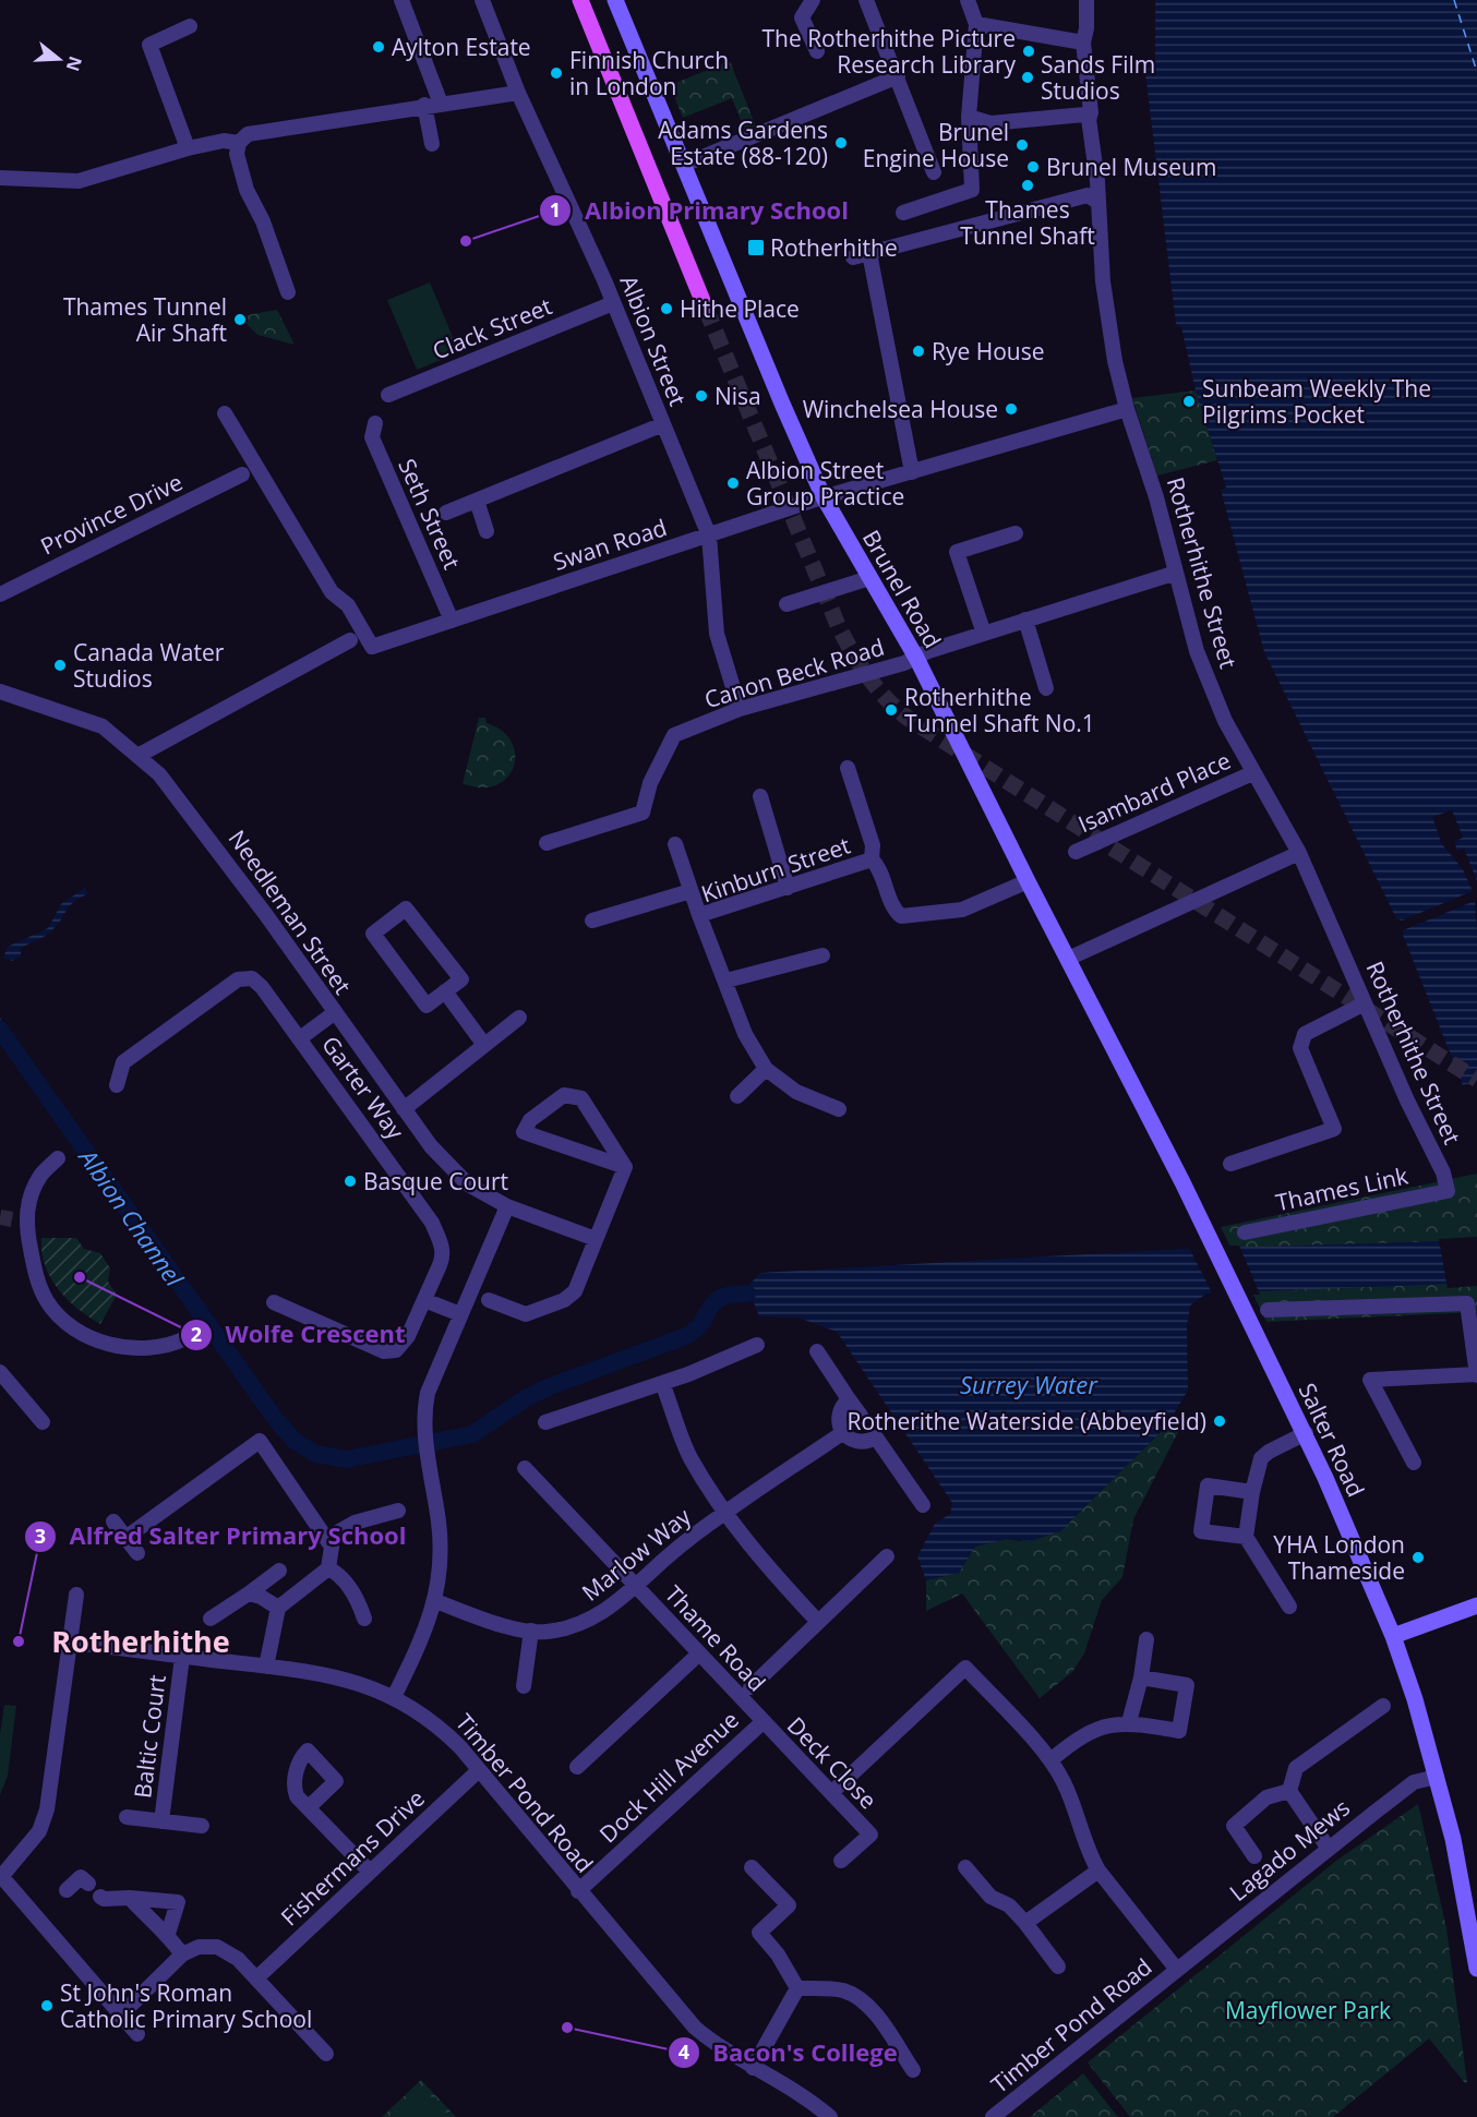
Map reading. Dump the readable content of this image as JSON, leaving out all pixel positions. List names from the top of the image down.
{
  "streets": {
    "main road": ["Brunel Road", "Salter Road"],
    "street": [
      "Clack Street",
      "Albion Street",
      "Province Drive",
      "Seth Street",
      "Swan Road",
      "Rotherhithe Street",
      "Canon Beck Road",
      "Isambard Place",
      "Kinburn Street",
      "Needleman Street",
      "Garter Way",
      "Thames Link",
      "Marlow Way",
      "Thame Road",
      "Baltic Court",
      "Deck Close",
      "Dock Hill Avenue",
      "Timber Pond Road",
      "Lagado Mews",
      "Fishermans Drive"
    ]
  },
  "crossings": [
    ["Clack Street", "Albion Street"],
    ["Albion Street", "Swan Road"],
    ["Albion Street", "Canon Beck Road"],
    ["Seth Street", "Swan Road"],
    ["Swan Road", "Rotherhithe Street"],
    ["Swan Road", "Brunel Road"],
    ["Rotherhithe Street", "Canon Beck Road"],
    ["Rotherhithe Street", "Isambard Place"],
    ["Rotherhithe Street", "Thames Link"],
    ["Brunel Road", "Canon Beck Road"],
    ["Brunel Road", "Kinburn Street"],
    ["Brunel Road", "Salter Road"],
    ["Needleman Street", "Garter Way"],
    ["Salter Road", "Lagado Mews"],
    ["Marlow Way", "Thame Road"],
    ["Thame Road", "Deck Close"],
    ["Thame Road", "Dock Hill Avenue"],
    ["Baltic Court", "Timber Pond Road"],
    ["Deck Close", "Dock Hill Avenue"],
    ["Dock Hill Avenue", "Timber Pond Road"],
    ["Timber Pond Road", "Lagado Mews"],
    ["Timber Pond Road", "Fishermans Drive"]
  ],
  "districts": ["Rotherhithe"],
  "water": ["Albion Channel", "Surrey Water"],
  "parks": ["Mayflower Park"],
  "places": {
    "other": [
      "Aylton Estate",
      "The Rotherhithe Picture Research Library",
      "Finnish Church in London",
      "Sands Film Studios",
      "Adams Gardens Estate (88-120)",
      "Brunel Engine House",
      "Brunel Museum",
      "Thames Tunnel Shaft",
      "Albion Primary School",
      "Hithe Place",
      "Thames Tunnel Air Shaft",
      "Rye House",
      "Nisa",
      "Sunbeam Weekly The Pilgrims Pocket",
      "Winchelsea House",
      "Albion Street Group Practice",
      "Canada Water Studios",
      "Rotherhithe Tunnel Shaft No.1",
      "Basque Court",
      "Wolfe Crescent",
      "Rotherithe Waterside (Abbeyfield)",
      "YHA London Thameside",
      "Alfred Salter Primary School",
      "St John's Roman Catholic Primary School",
      "Bacon's College"
    ],
    "transit": ["Rotherhithe"]
  },
  "north": "right"
}
